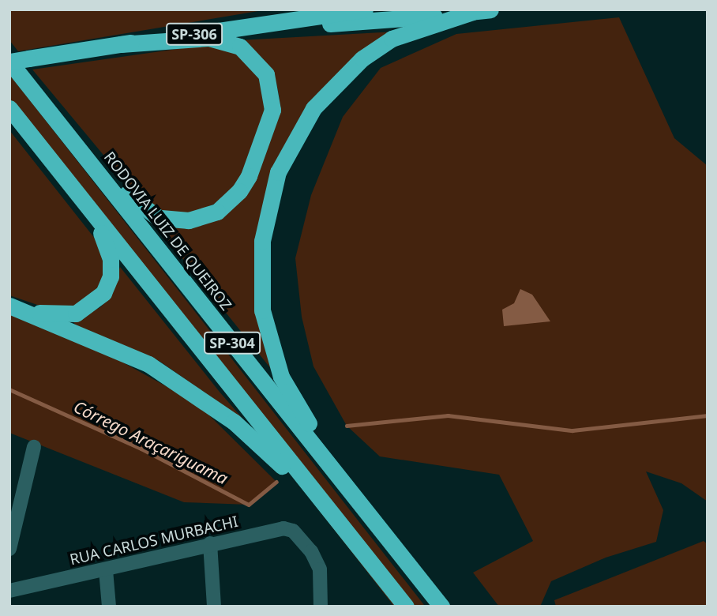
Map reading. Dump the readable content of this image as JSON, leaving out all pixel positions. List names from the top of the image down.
{
  "streets": {
    "highway": ["SP-306", "RODOVIA LUIZ DE QUEIROZ", "SP-304"],
    "street": ["RUA CARLOS MURBACHI"]
  },
  "crossings": [
    ["SP-306", "RODOVIA LUIZ DE QUEIROZ"]
  ],
  "water": ["Córrego Araçariguama"]
}
